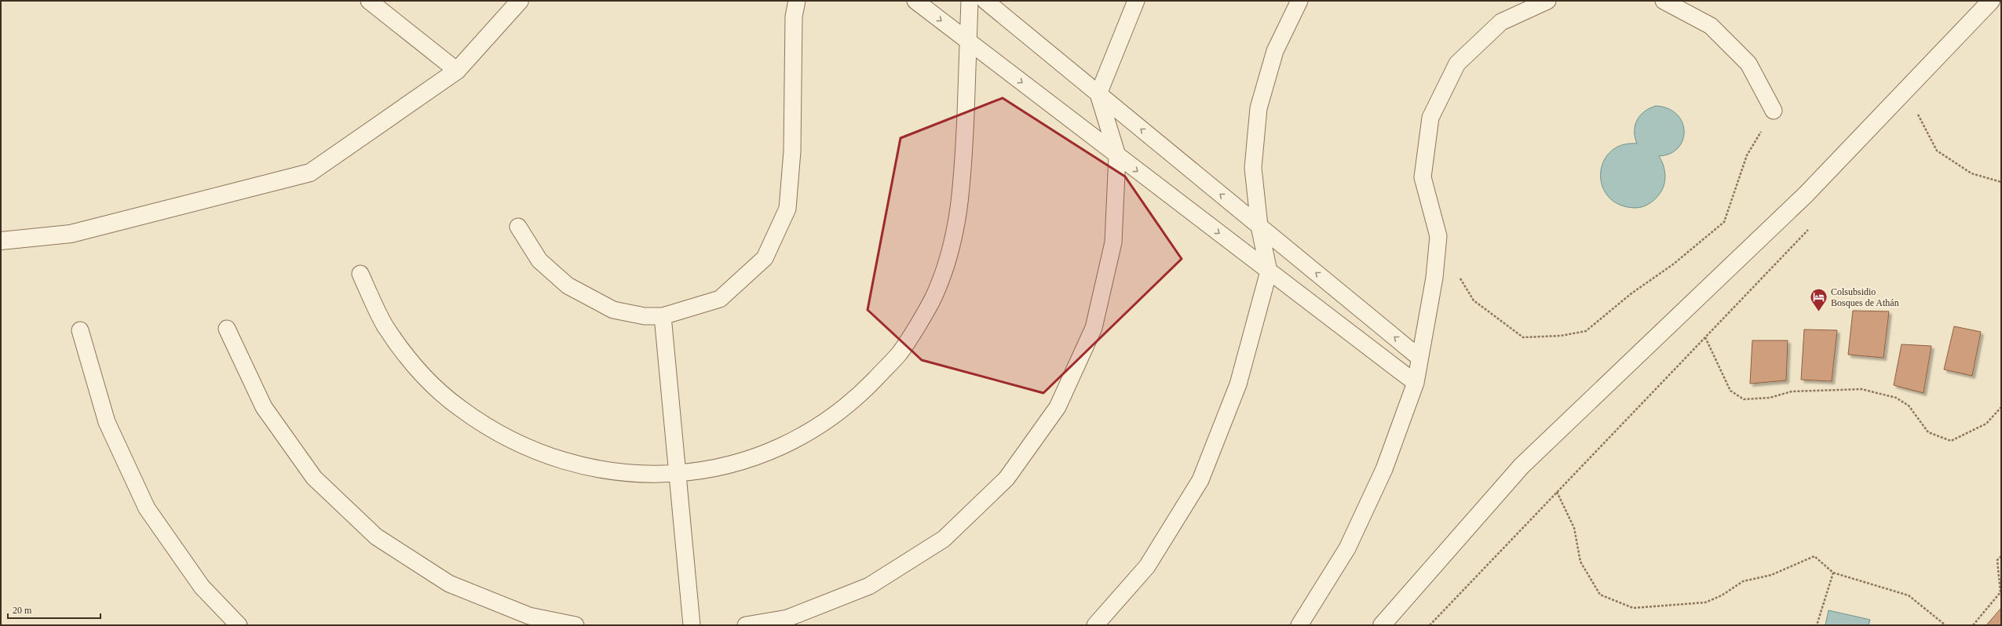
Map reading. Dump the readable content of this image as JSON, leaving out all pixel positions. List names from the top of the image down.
{
  "places": {
    "hotel": ["Colsubsidio Bosques de Athán"]
  },
  "scale_bar": "20 m"
}
